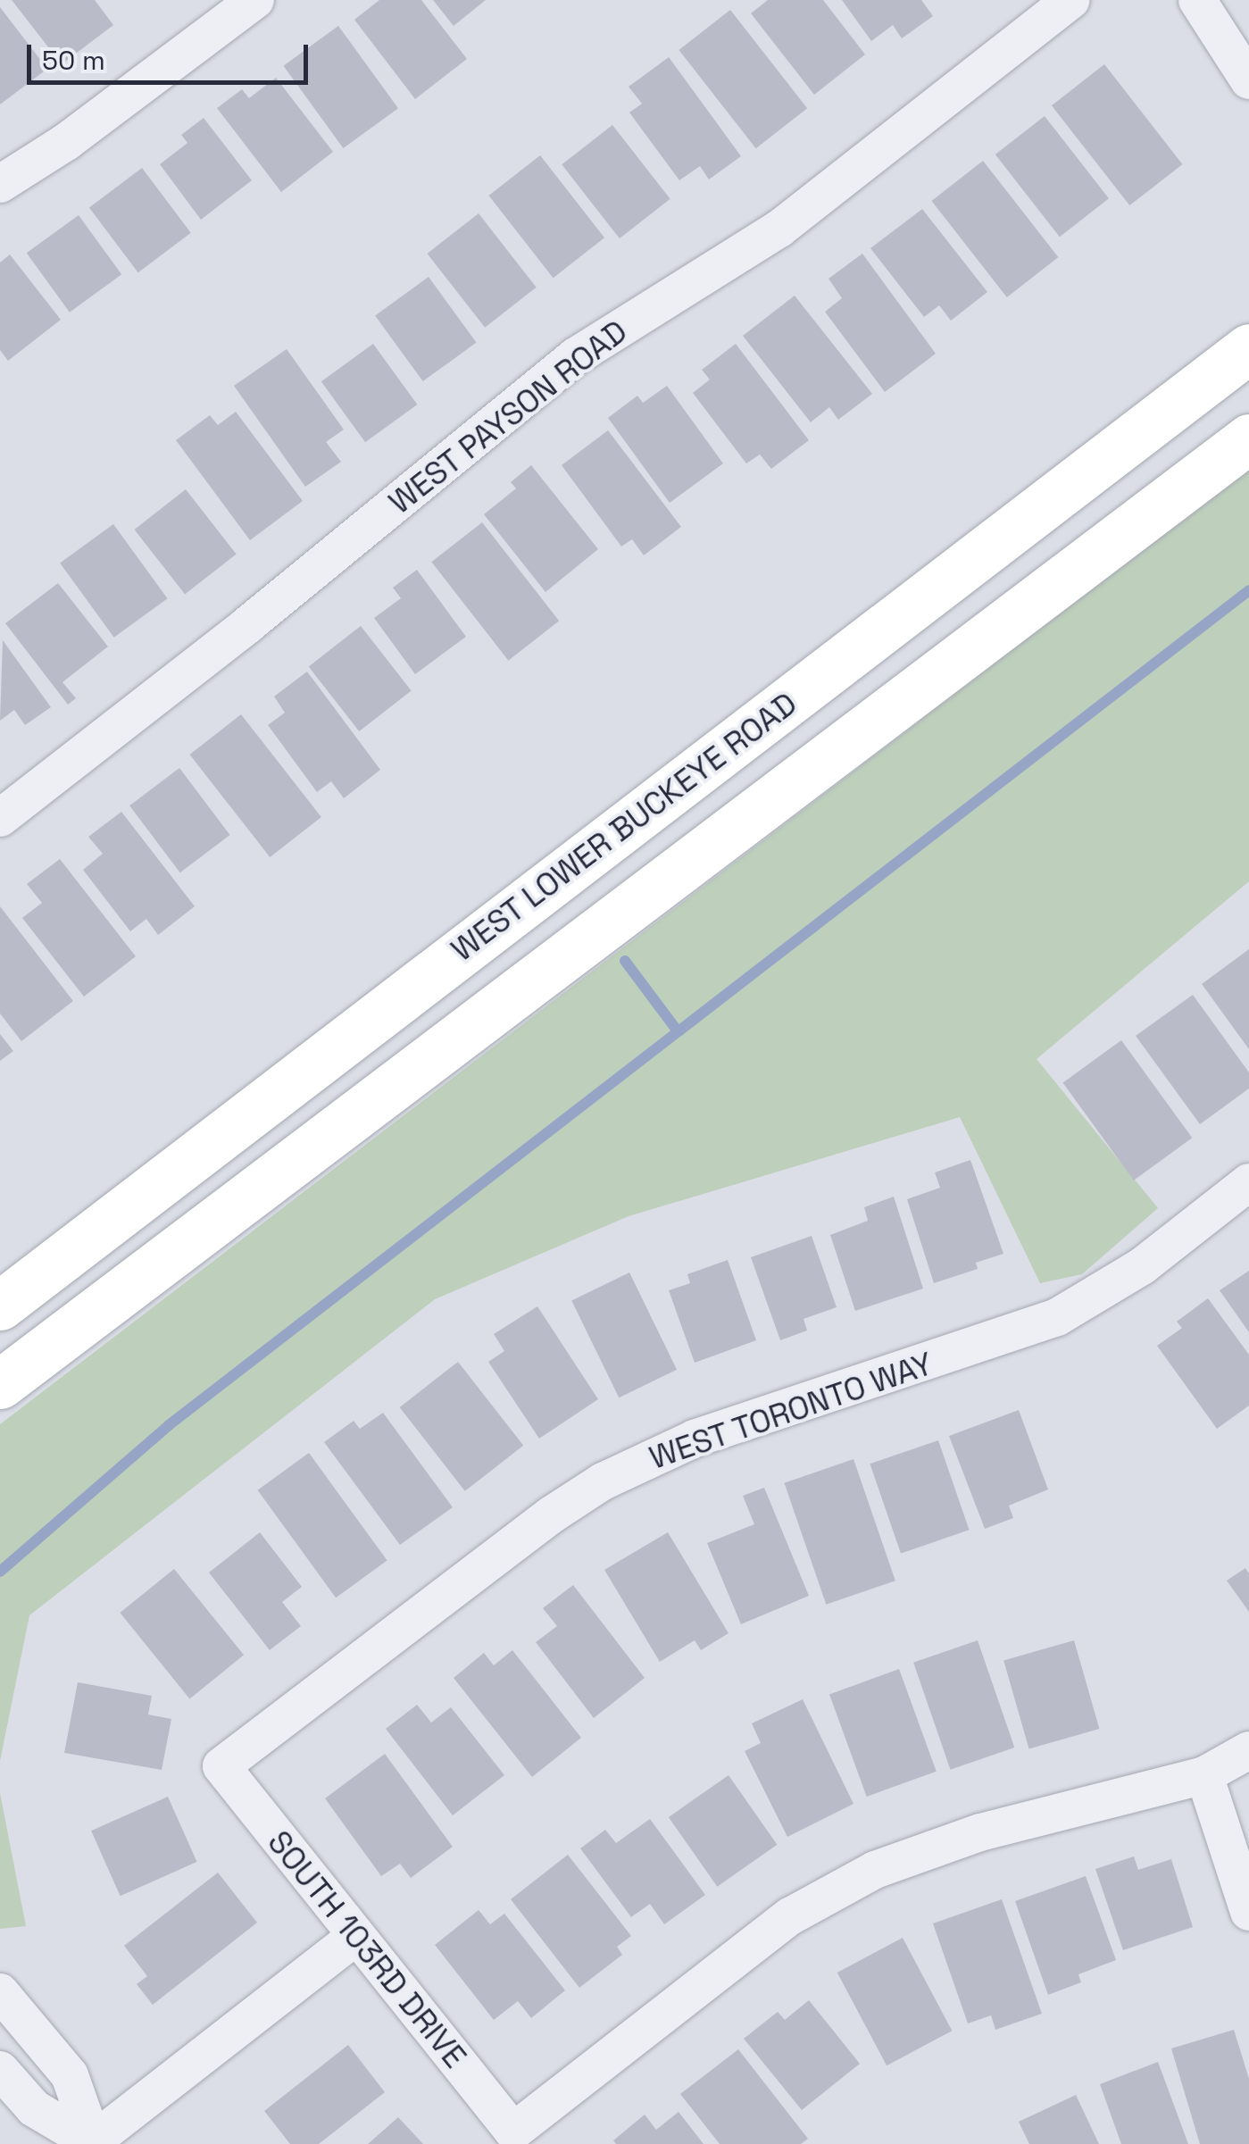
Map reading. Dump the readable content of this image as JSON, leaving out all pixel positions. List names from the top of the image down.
{
  "streets": {
    "main road": ["WEST LOWER BUCKEYE ROAD"],
    "street": ["WEST PAYSON ROAD", "WEST TORONTO WAY", "SOUTH 103RD DRIVE"]
  },
  "crossings": [
    ["WEST TORONTO WAY", "SOUTH 103RD DRIVE"]
  ],
  "scale_bar": "50 m"
}
